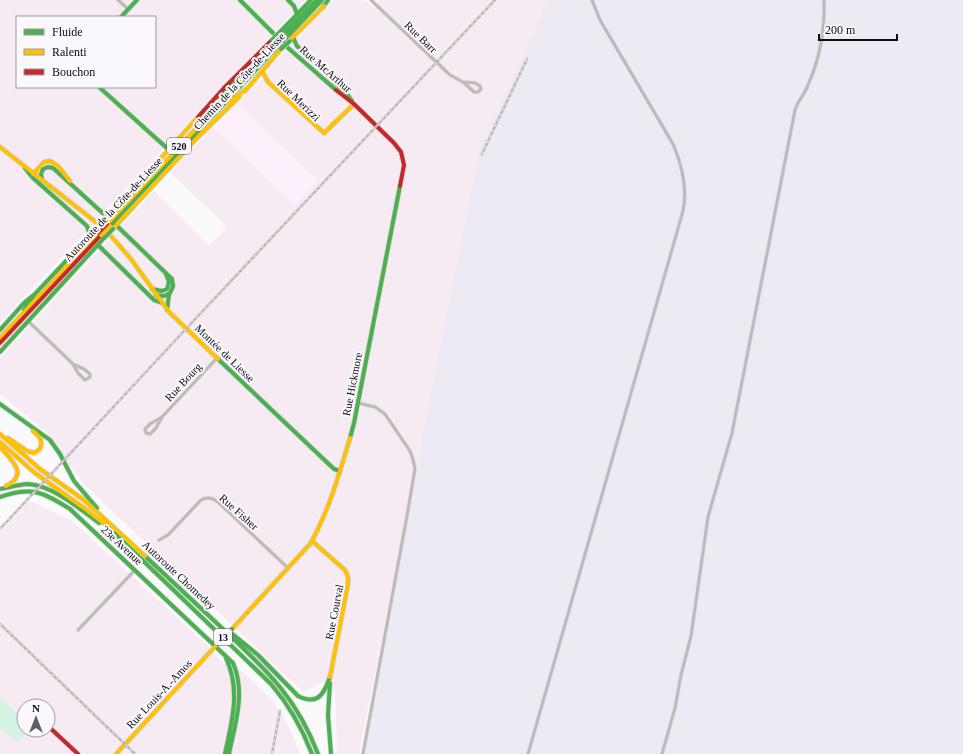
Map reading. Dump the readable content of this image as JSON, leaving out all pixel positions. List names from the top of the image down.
{
  "streets": {
    "main road": [
      "Rue McArthur",
      "Chemin de la Côte-de-Liesse",
      "Rue Merizzi",
      "520",
      "Autoroute de la Côte-de-Liesse",
      "Montée de Liesse",
      "Rue Hickmore",
      "23e Avenue",
      "Autoroute Chomedey",
      "Rue Courval",
      "13",
      "Rue Louis-A.-Amos"
    ],
    "street": ["Rue Barr", "Rue Bourg", "Rue Fisher"]
  },
  "crossings": [
    ["Rue McArthur", "Rue Merizzi"],
    ["Rue McArthur", "Rue Hickmore"],
    ["Chemin de la Côte-de-Liesse", "Rue Merizzi"],
    ["Chemin de la Côte-de-Liesse", "Autoroute de la Côte-de-Liesse"],
    ["Rue Merizzi", "Rue Hickmore"],
    ["Montée de Liesse", "Rue Bourg"],
    ["Montée de Liesse", "Rue Hickmore"],
    ["Rue Hickmore", "Rue Fisher"],
    ["Rue Hickmore", "23e Avenue"],
    ["Rue Hickmore", "Rue Courval"],
    ["Rue Hickmore", "Rue Louis-A.-Amos"],
    ["23e Avenue", "Rue Louis-A.-Amos"]
  ],
  "legend": ["Fluide", "Ralenti", "Bouchon"],
  "scale_bar": "200 m",
  "north": "top"
}
